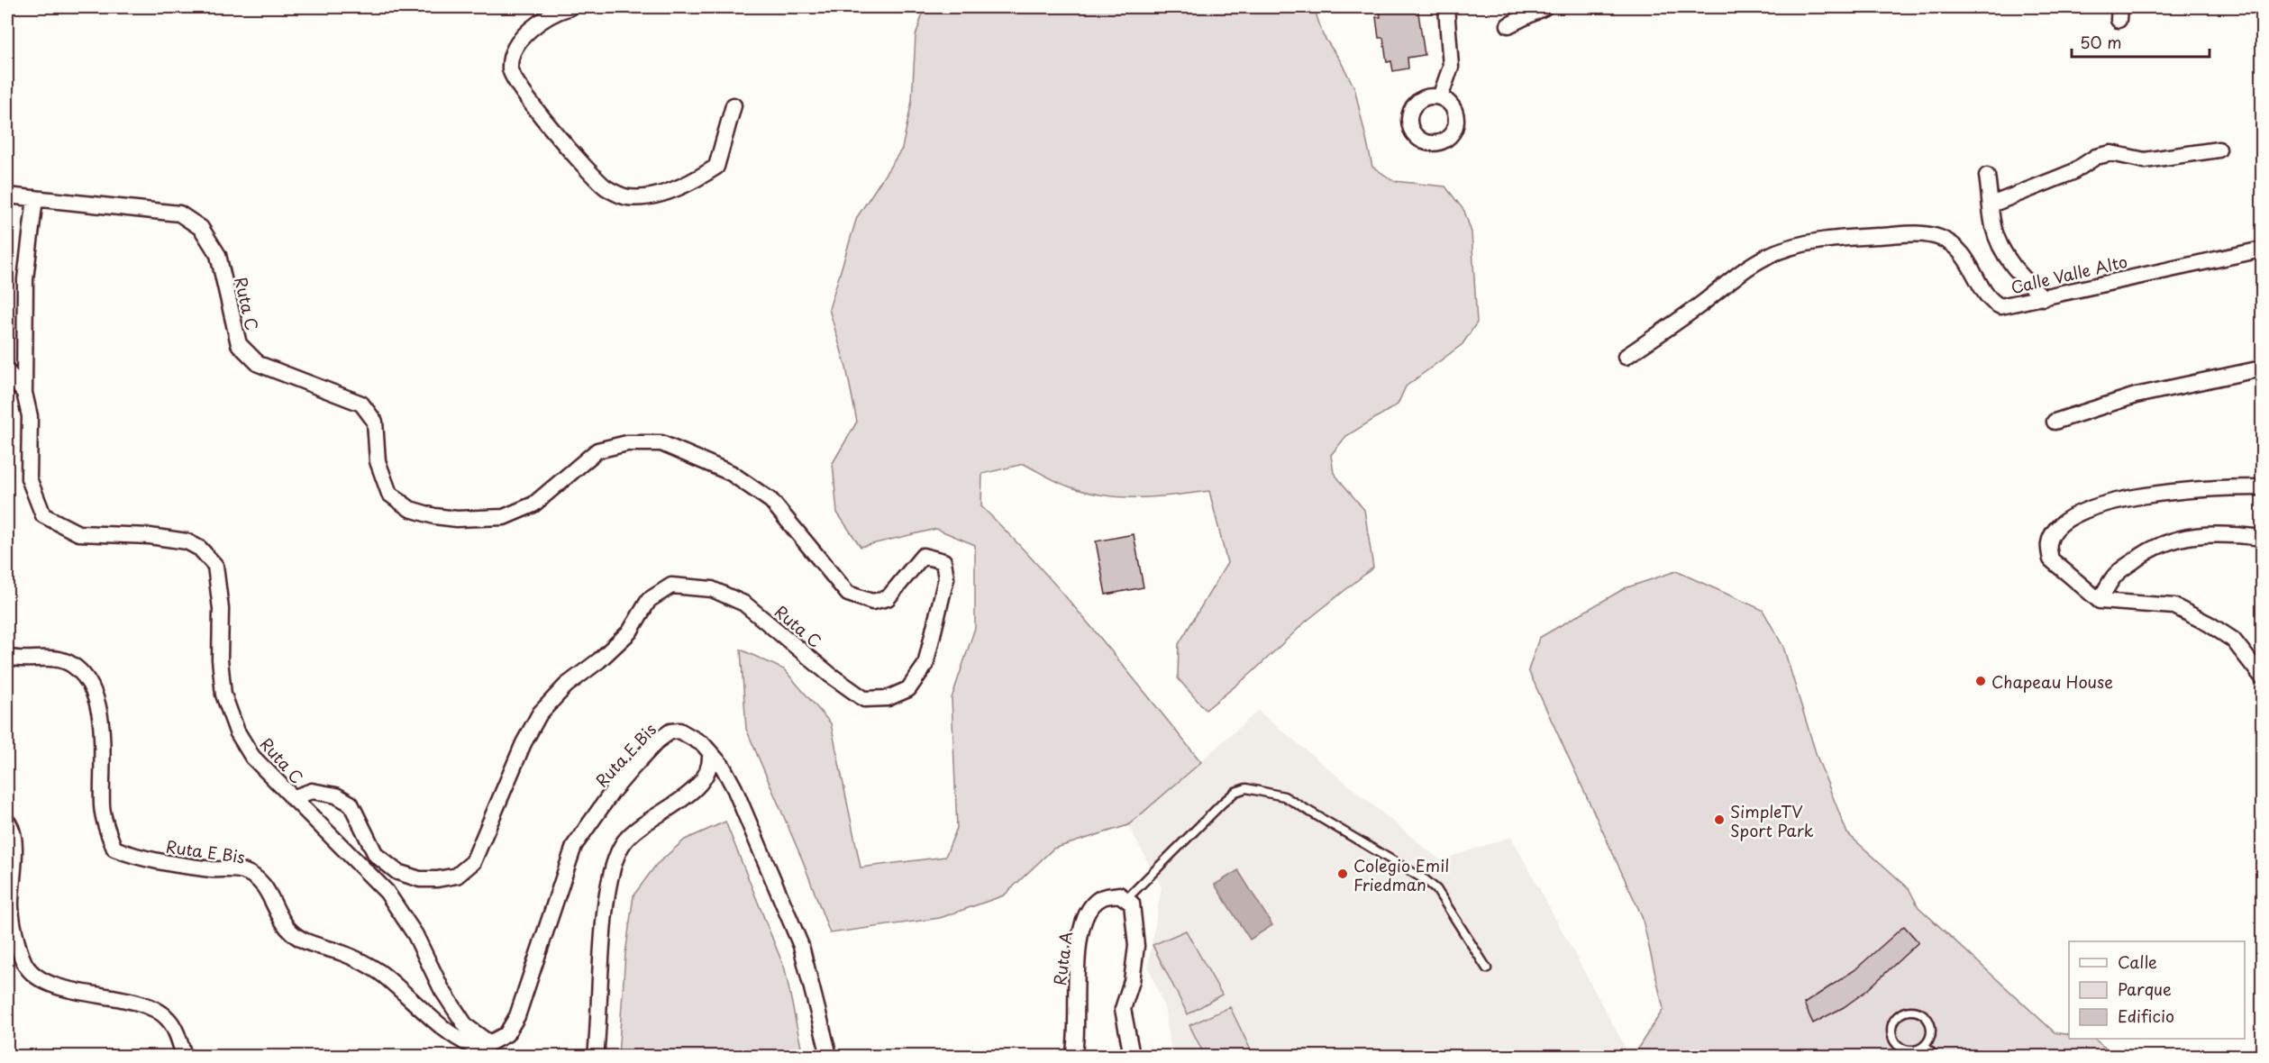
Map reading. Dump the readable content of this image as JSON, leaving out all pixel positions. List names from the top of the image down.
{
  "streets": {
    "street": [
      "Calle Valle Alto",
      "Ruta C",
      "Ruta E Bis",
      "Ruta A"
    ]
  },
  "places": ["Chapeau House", "SimpleTV Sport Park", "Colegio Emil Friedman"],
  "legend": ["Calle", "Parque", "Edificio"],
  "scale_bar": "50 m"
}
